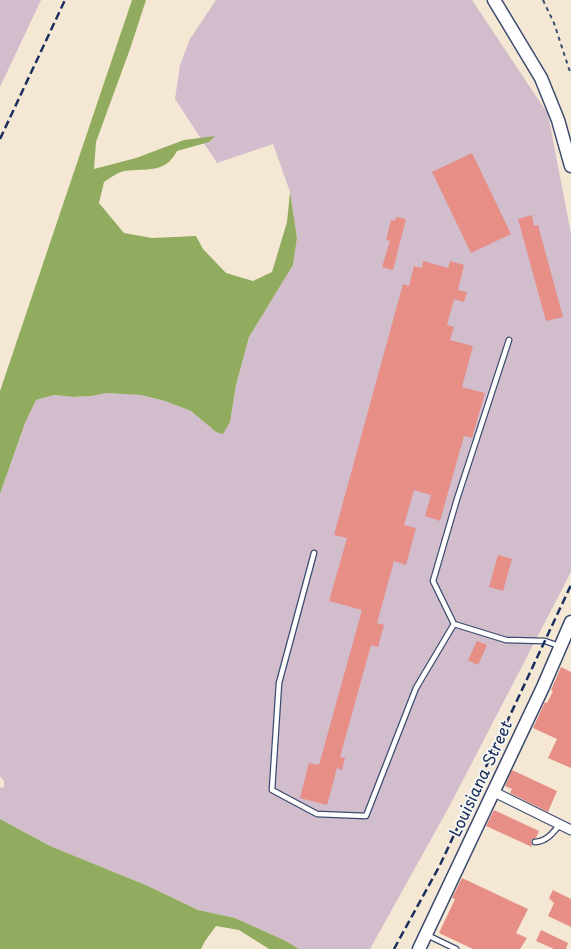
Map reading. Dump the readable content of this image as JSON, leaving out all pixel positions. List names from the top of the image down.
{
  "streets": {
    "main road": ["Louisiana Street"]
  }
}
